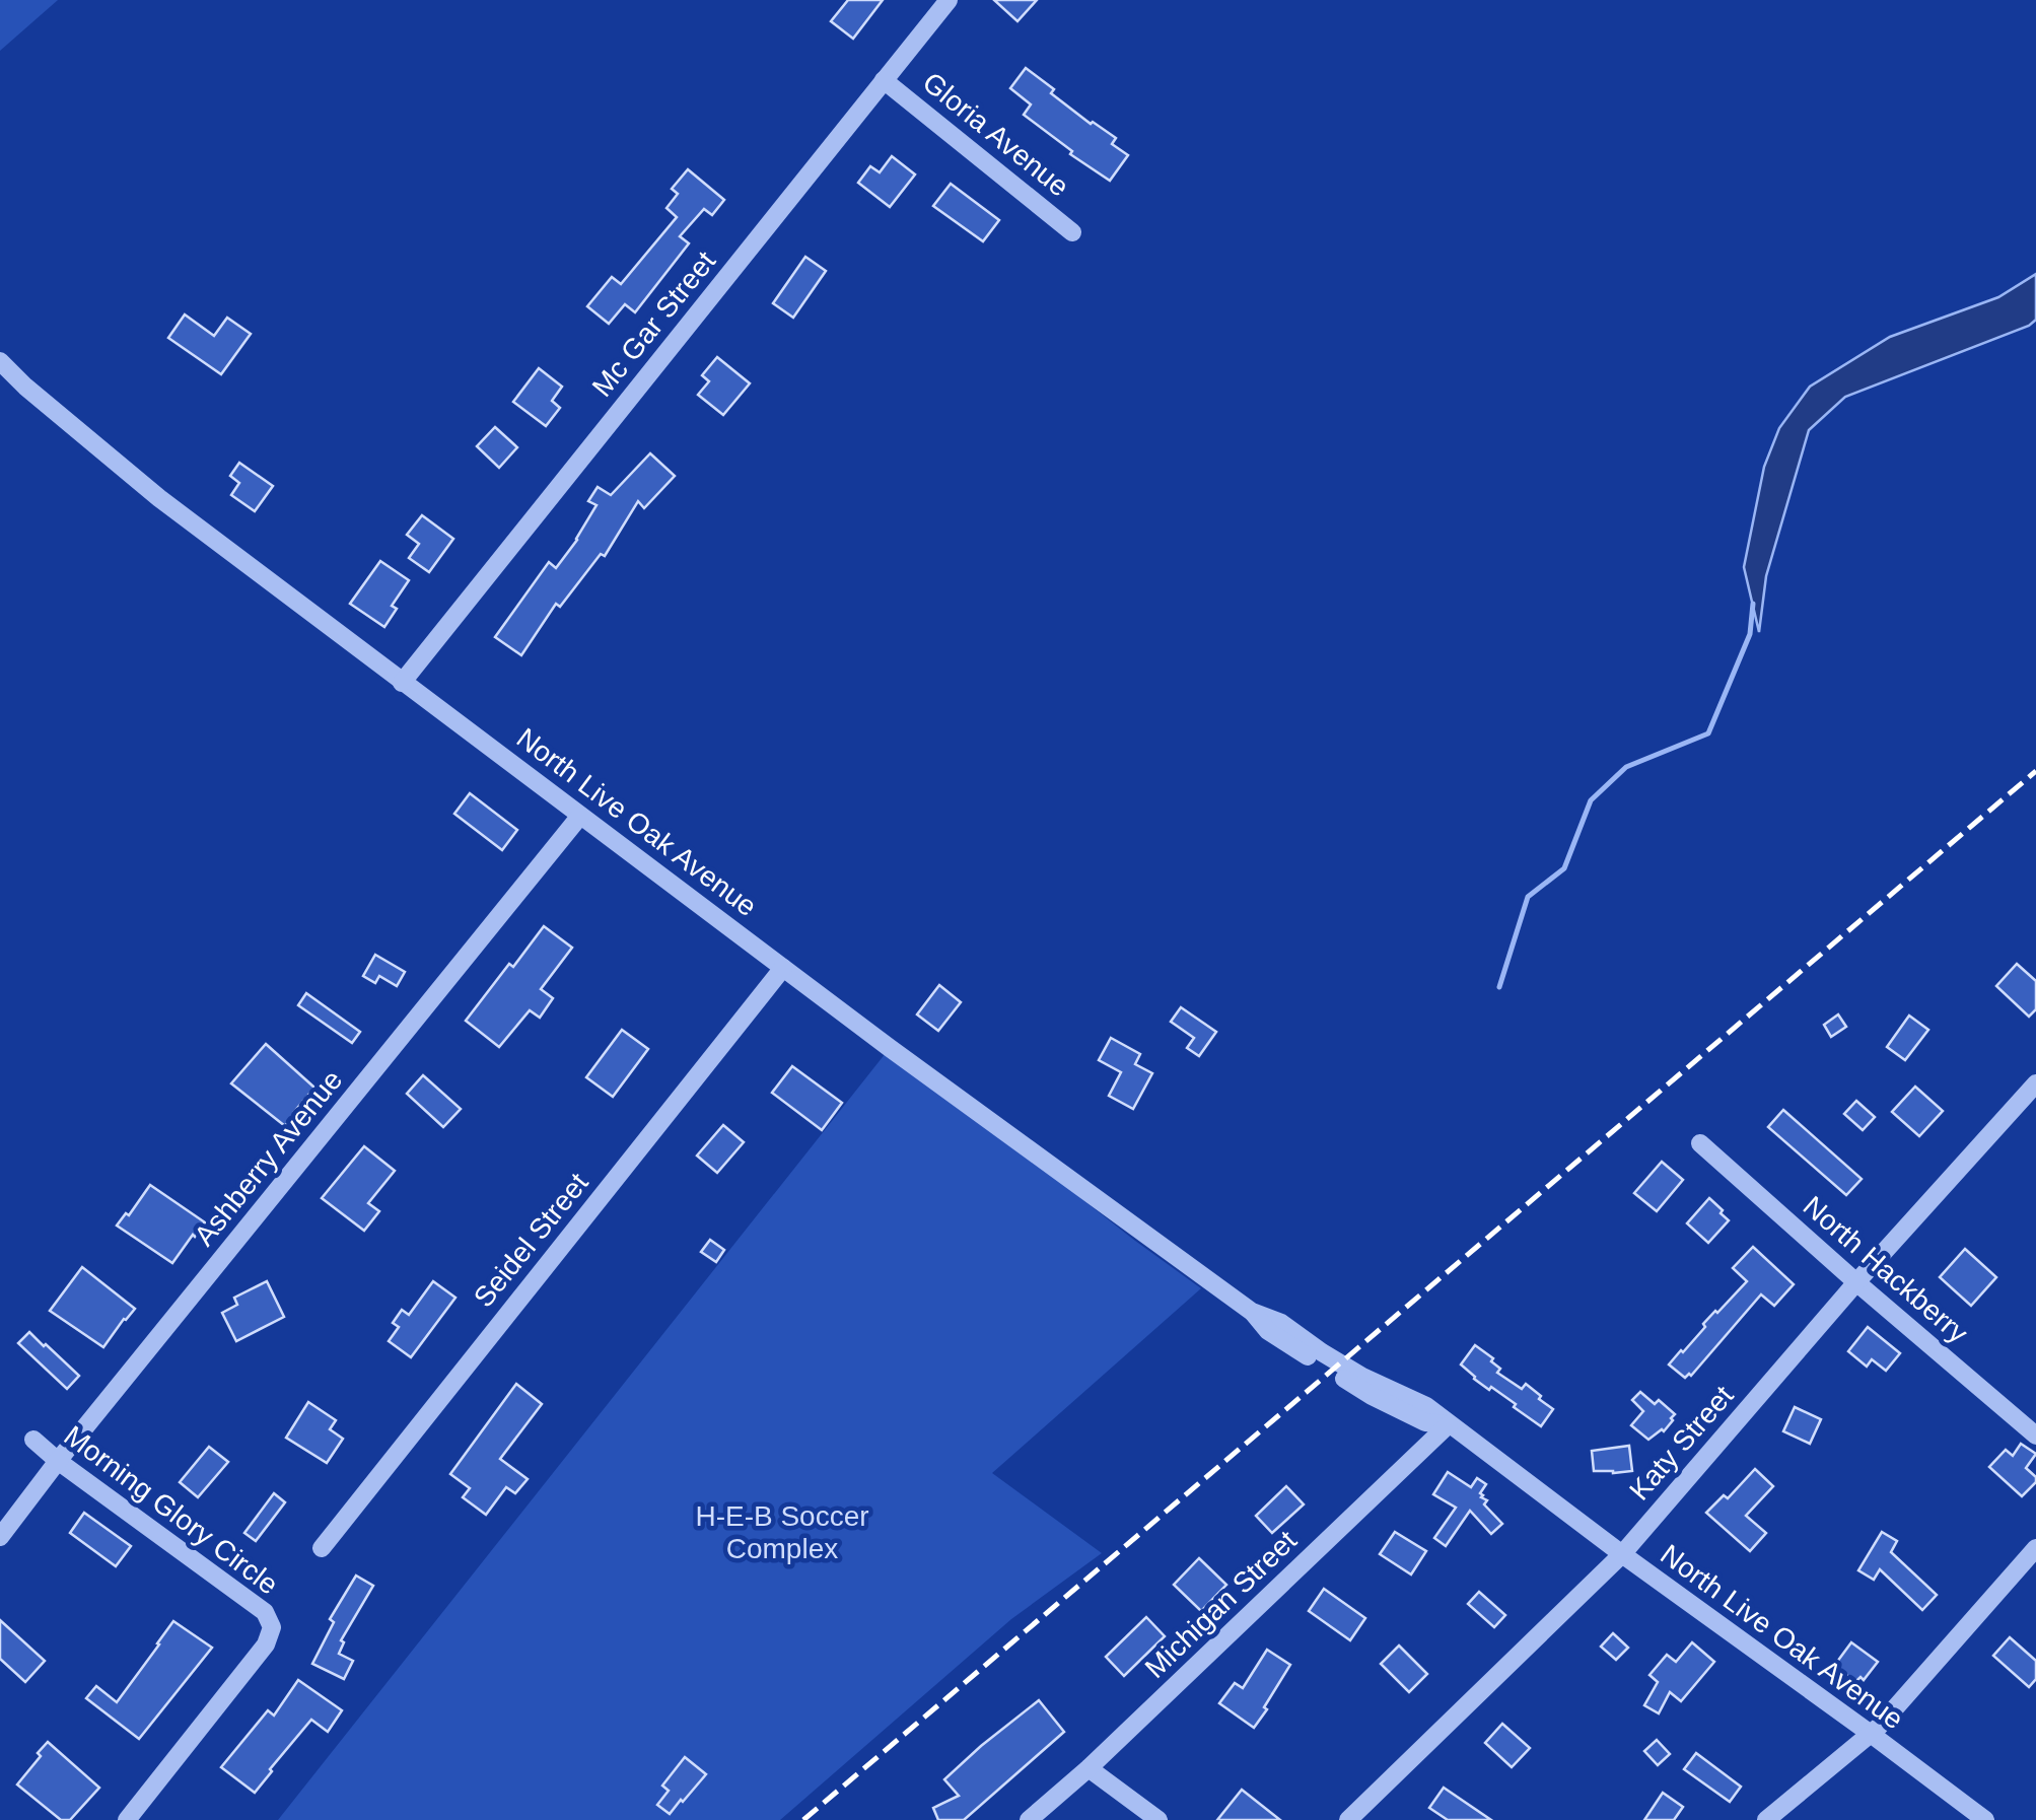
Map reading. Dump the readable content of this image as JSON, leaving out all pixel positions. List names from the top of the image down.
{
  "streets": {
    "street": [
      "Gloria Avenue",
      "Mc Gar Street",
      "North Live Oak Avenue",
      "Ashberry Avenue",
      "Seidel Street",
      "North Hackberry",
      "Katy Street",
      "Morning Glory Circle",
      "Michigan Street"
    ]
  },
  "crossings": [
    ["Gloria Avenue", "Mc Gar Street"],
    ["Mc Gar Street", "North Live Oak Avenue"],
    ["North Live Oak Avenue", "Ashberry Avenue"],
    ["North Live Oak Avenue", "Seidel Street"],
    ["North Live Oak Avenue", "Katy Street"],
    ["North Live Oak Avenue", "Michigan Street"],
    ["Ashberry Avenue", "Morning Glory Circle"],
    ["North Hackberry", "Katy Street"]
  ],
  "parks": ["H-E-B Soccer Complex"]
}
